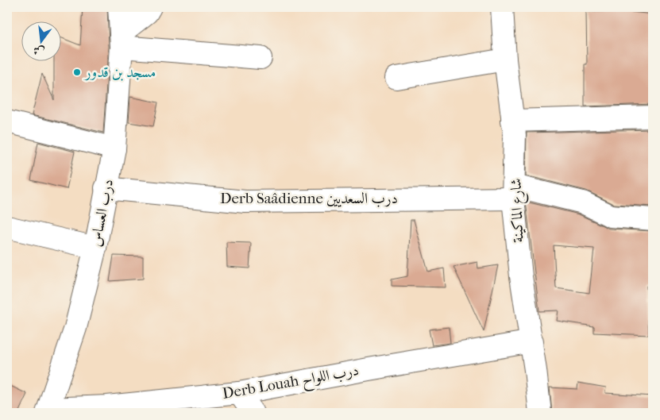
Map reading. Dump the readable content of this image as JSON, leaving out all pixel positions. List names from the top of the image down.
{
  "streets": {
    "street": [
      "Derb Saâdienne درب السعديين",
      "شارع الماكينة",
      "درب العساس",
      "Derb Louah درب اللواح"
    ]
  },
  "crossings": [
    ["Derb Saâdienne درب السعديين", "شارع الماكينة"],
    ["Derb Saâdienne درب السعديين", "درب العساس"],
    ["شارع الماكينة", "Derb Louah درب اللواح"],
    ["درب العساس", "Derb Louah درب اللواح"]
  ],
  "places": ["مسجد بن قدور"],
  "north": "bottom"
}
